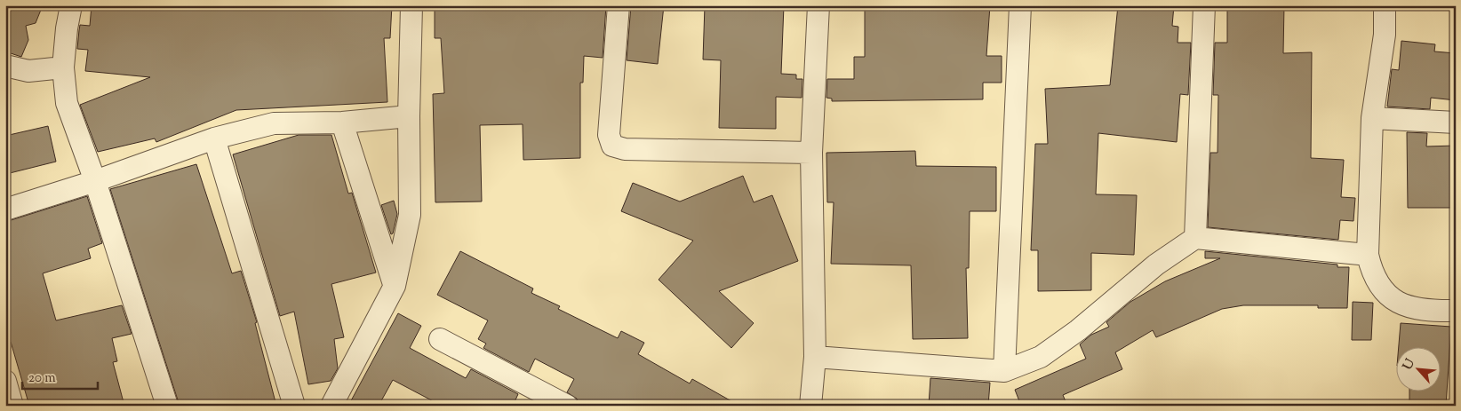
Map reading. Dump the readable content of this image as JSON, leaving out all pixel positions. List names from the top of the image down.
{
  "scale_bar": "20 m",
  "north": "top left"
}
